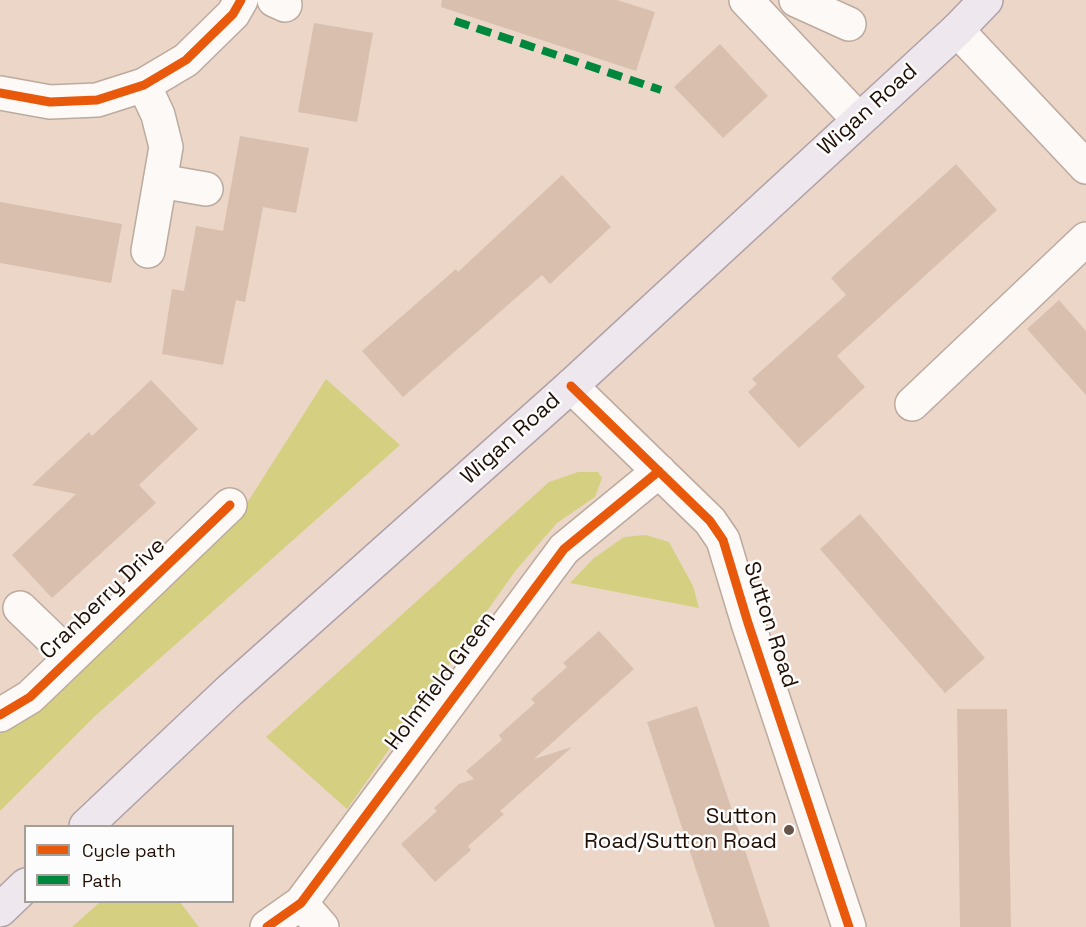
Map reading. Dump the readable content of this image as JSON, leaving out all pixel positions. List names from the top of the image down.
{
  "streets": {
    "main road": ["Wigan Road"],
    "street": ["Cranberry Drive", "Sutton Road", "Holmfield Green"]
  },
  "crossings": [
    ["Wigan Road", "Sutton Road"],
    ["Sutton Road", "Holmfield Green"]
  ],
  "places": ["Sutton Road/Sutton Road"],
  "legend": ["Cycle path", "Path"]
}
